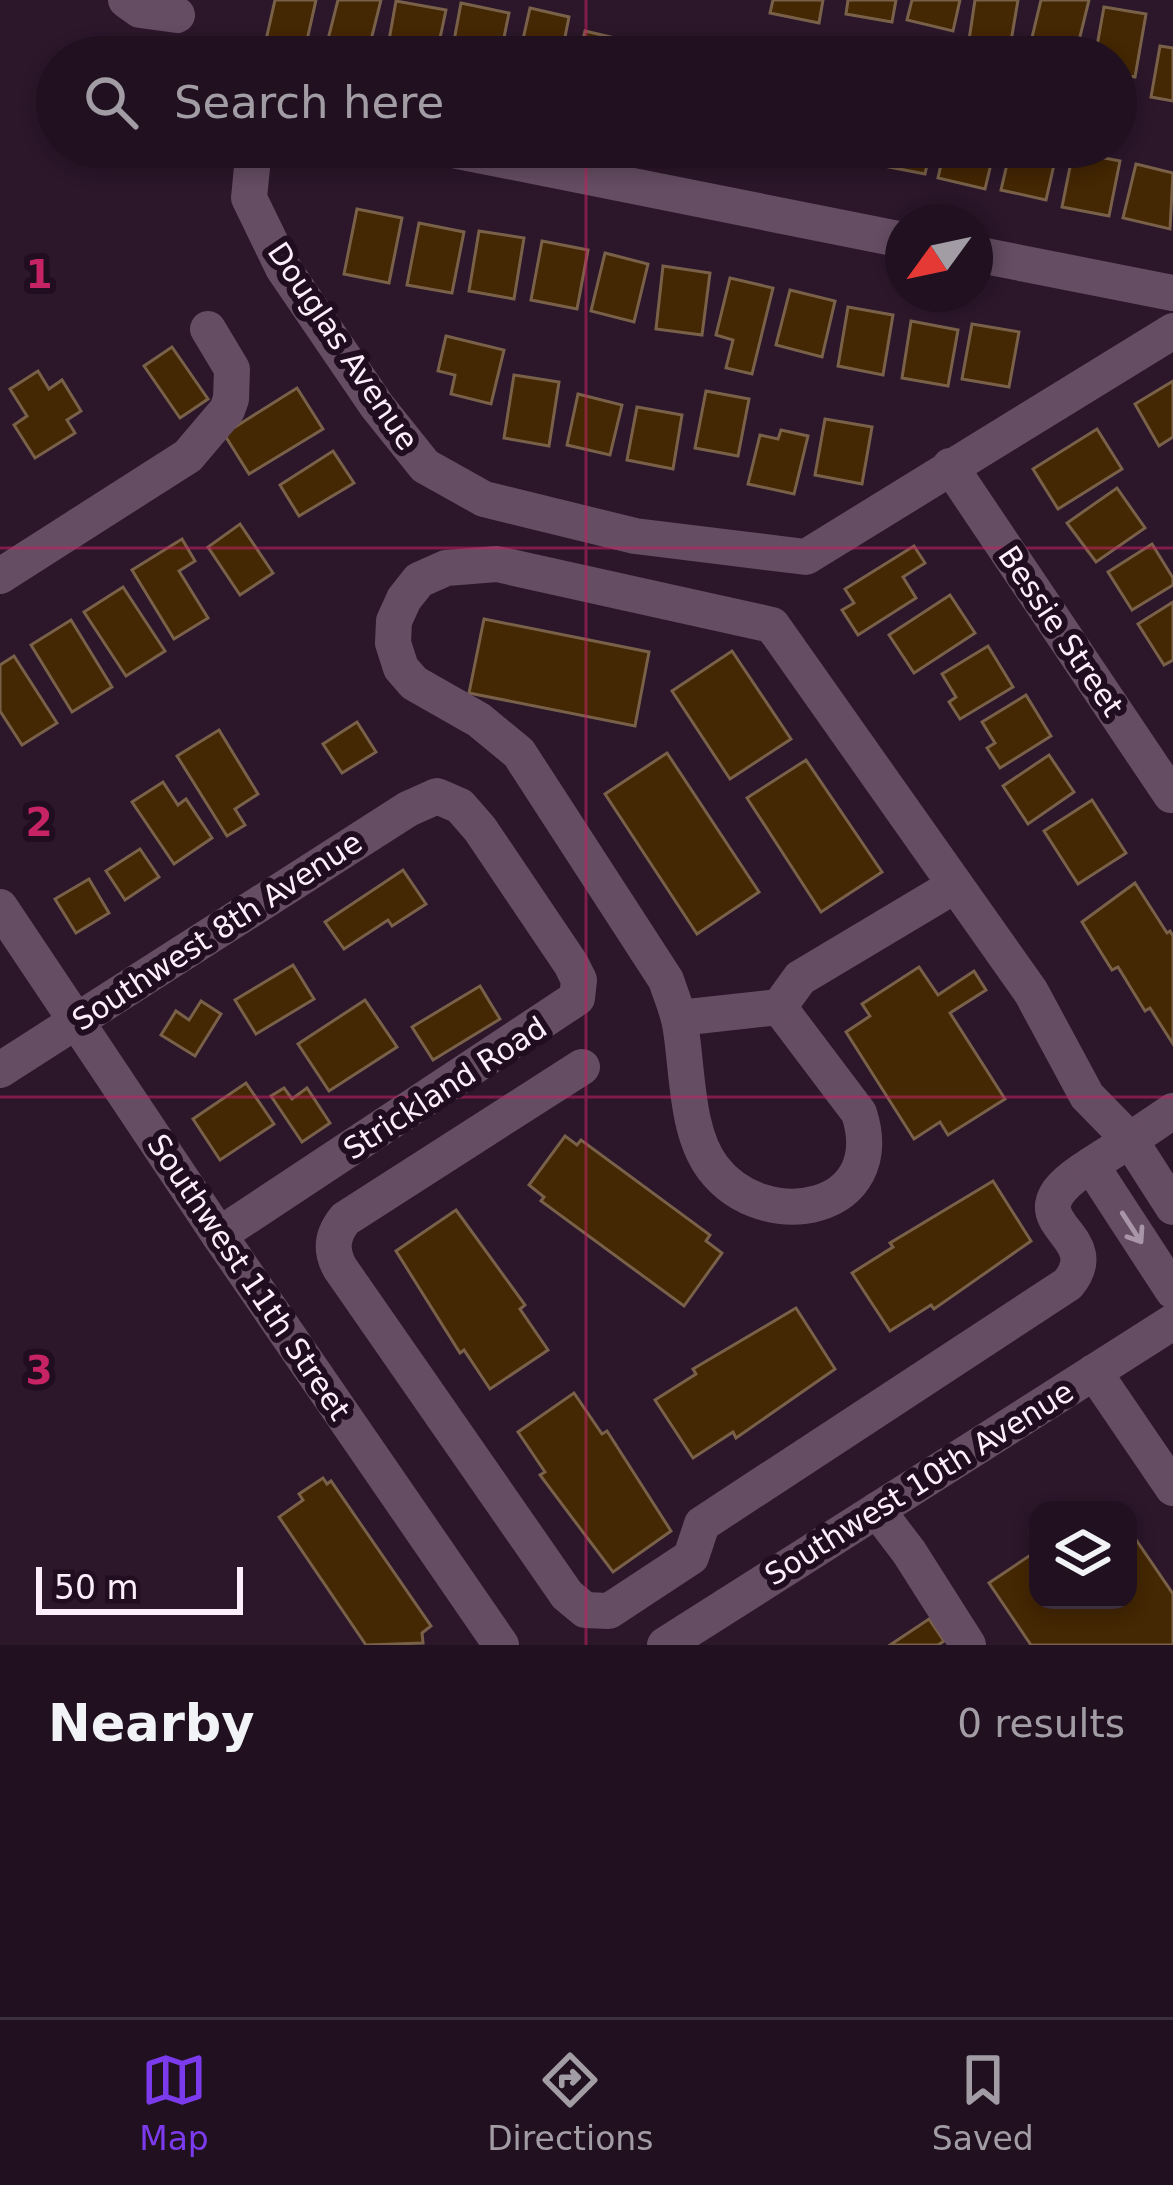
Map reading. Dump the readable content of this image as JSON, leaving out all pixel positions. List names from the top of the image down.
{
  "streets": {
    "street": [
      "Douglas Avenue",
      "Bessie Street",
      "Southwest 8th Avenue",
      "Strickland Road",
      "Southwest 11th Street",
      "Southwest 10th Avenue"
    ]
  },
  "crossings": [
    ["Douglas Avenue", "Bessie Street"],
    ["Southwest 8th Avenue", "Strickland Road"],
    ["Southwest 8th Avenue", "Southwest 11th Street"],
    ["Strickland Road", "Southwest 11th Street"]
  ],
  "scale_bar": "50 m",
  "north": "bottom left",
  "page": {
    "search": "Search here",
    "scale": "50 m",
    "heading": ["Nearby", "0 results"],
    "nav": ["Map", "Directions", "Saved"]
  },
  "grid": {
    "rows": ["1", "2", "3"]
  }
}
